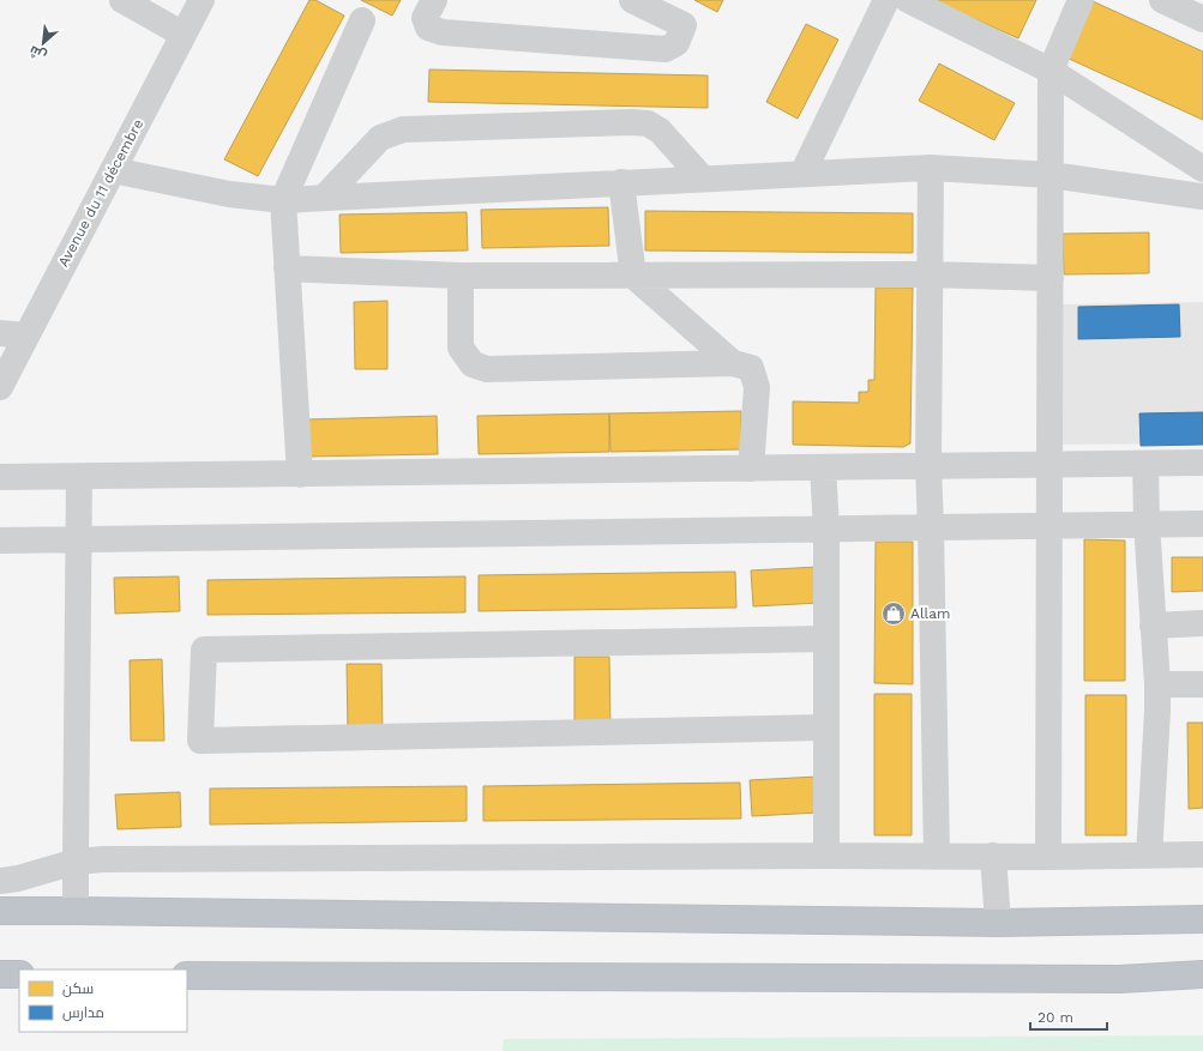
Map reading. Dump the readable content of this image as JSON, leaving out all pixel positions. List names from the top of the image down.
{
  "streets": {
    "street": ["Avenue du 11 décembre"]
  },
  "places": {
    "shop": ["Allam"]
  },
  "legend": ["سكن", "مدارس"],
  "scale_bar": "20 m",
  "north": "bottom left"
}
